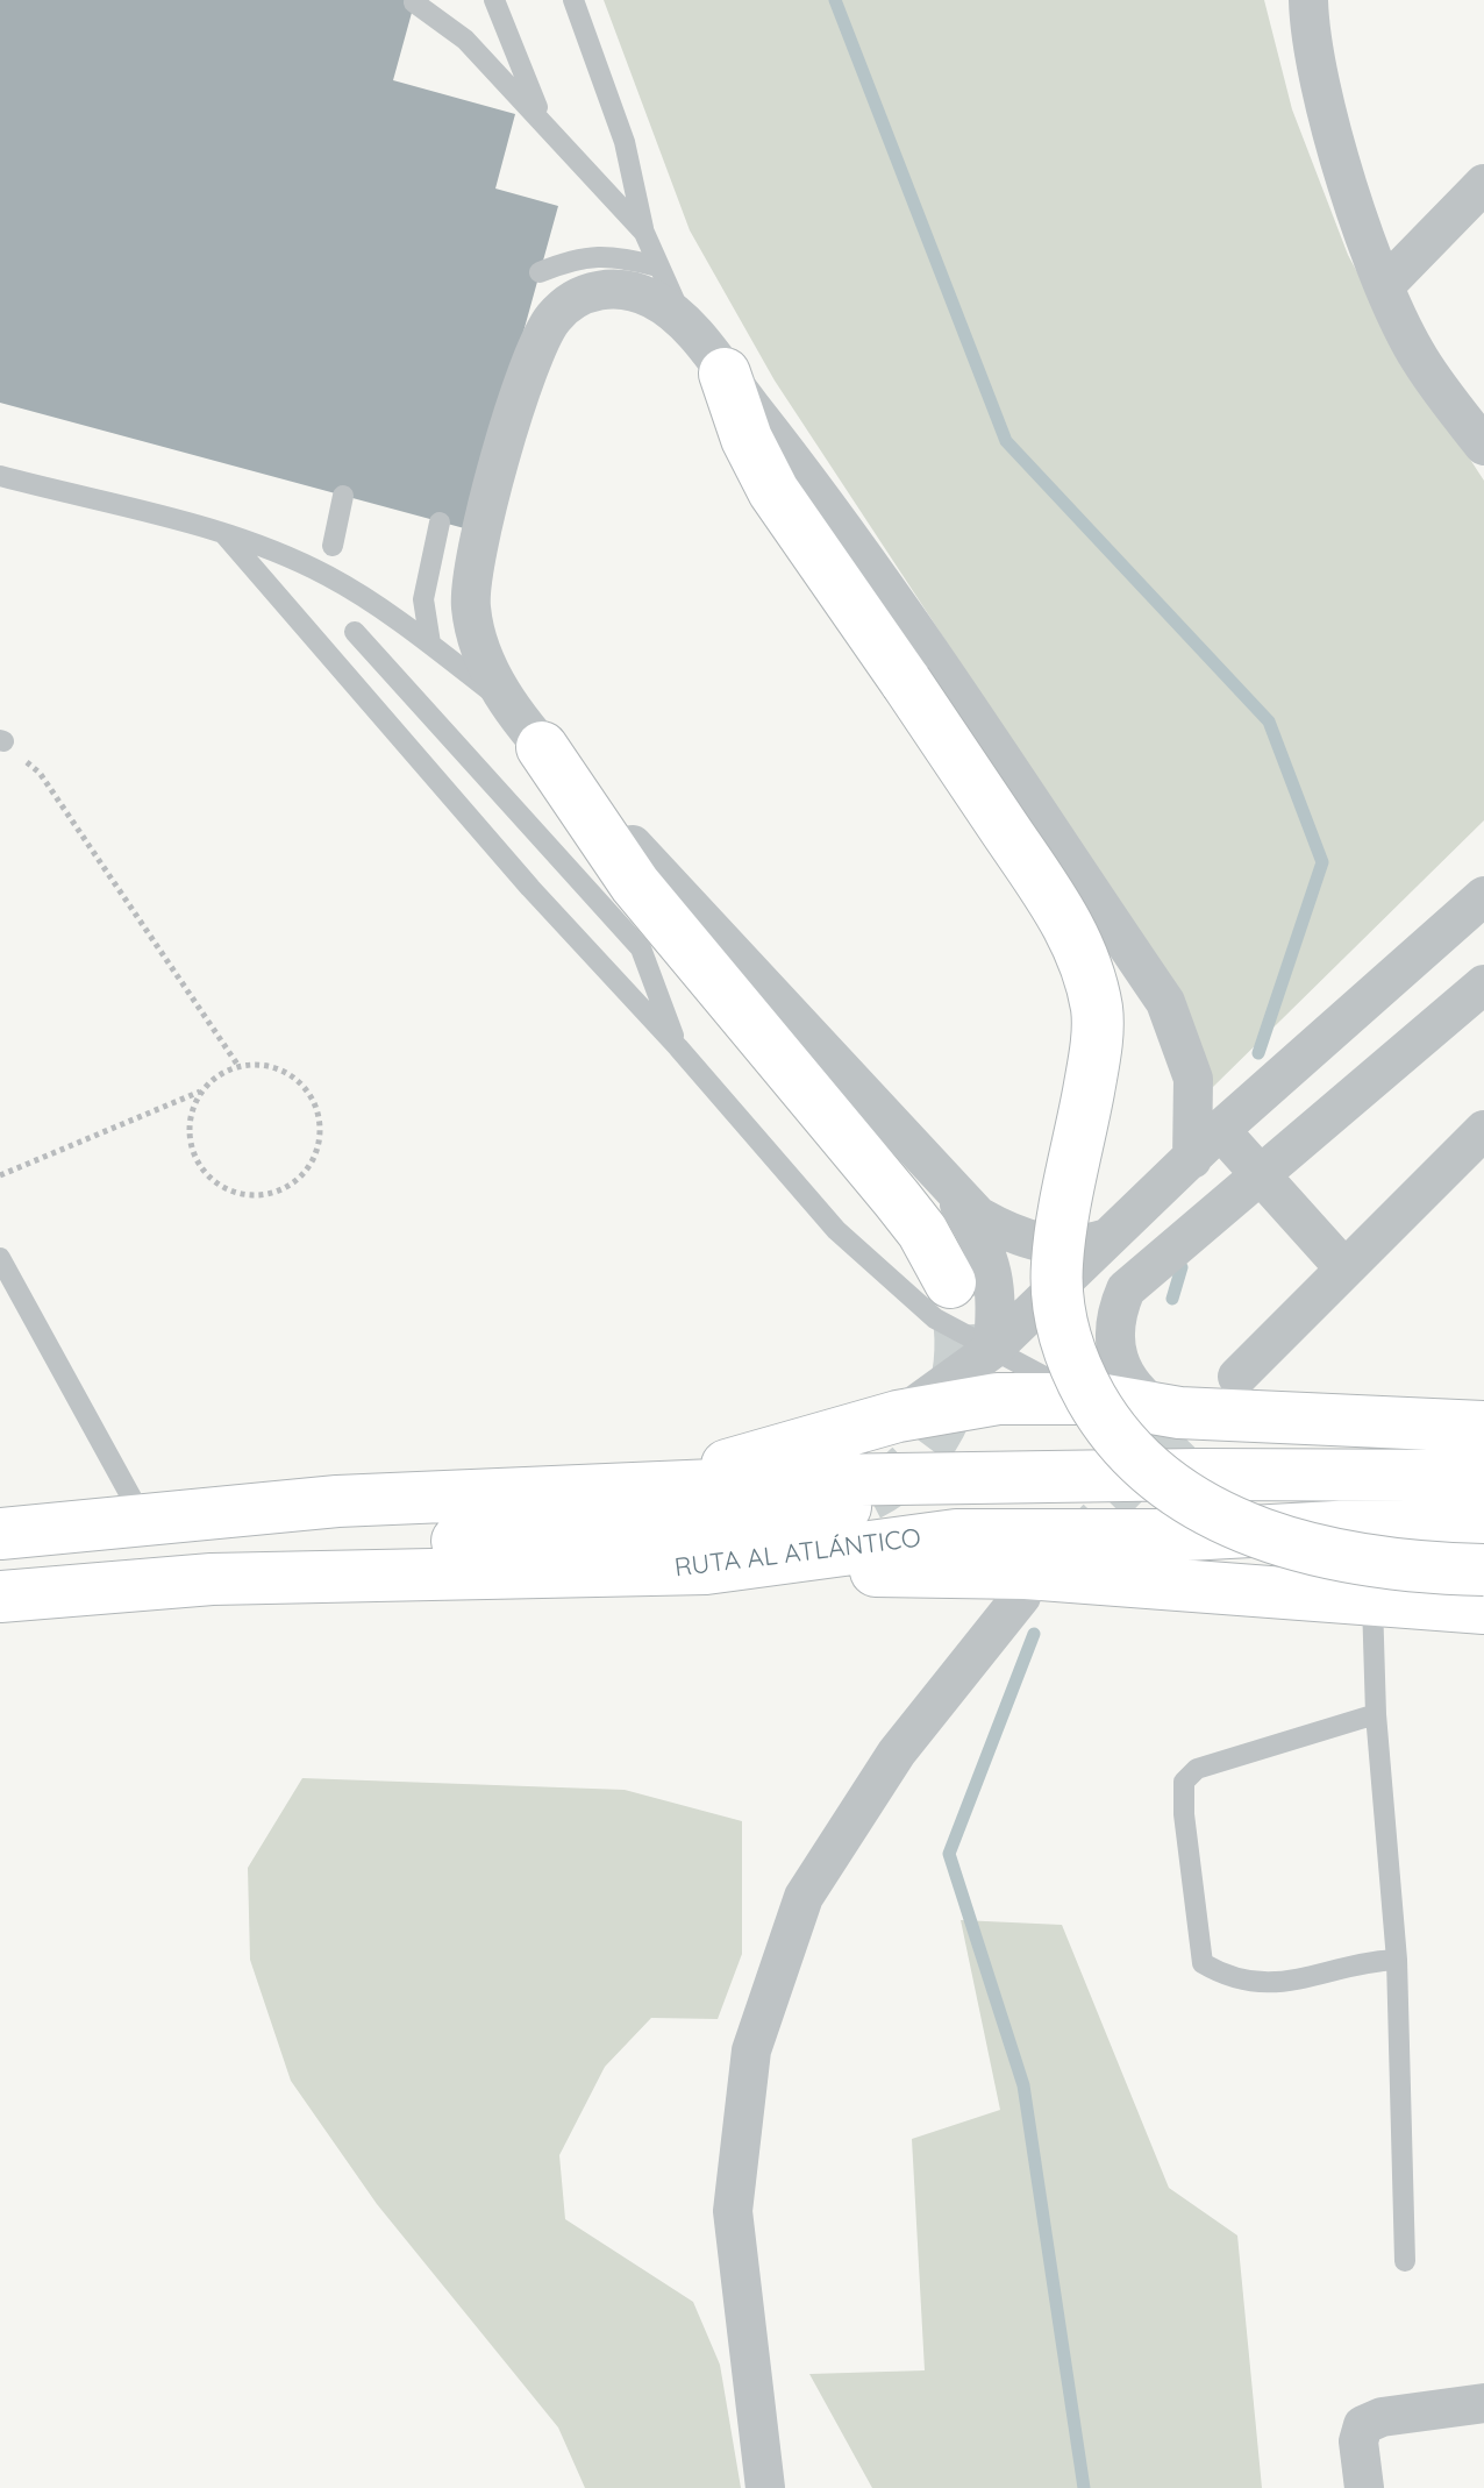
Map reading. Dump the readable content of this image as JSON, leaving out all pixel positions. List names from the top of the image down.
{
  "streets": {
    "highway": ["RUTA AL ATLÁNTICO"]
  }
}
